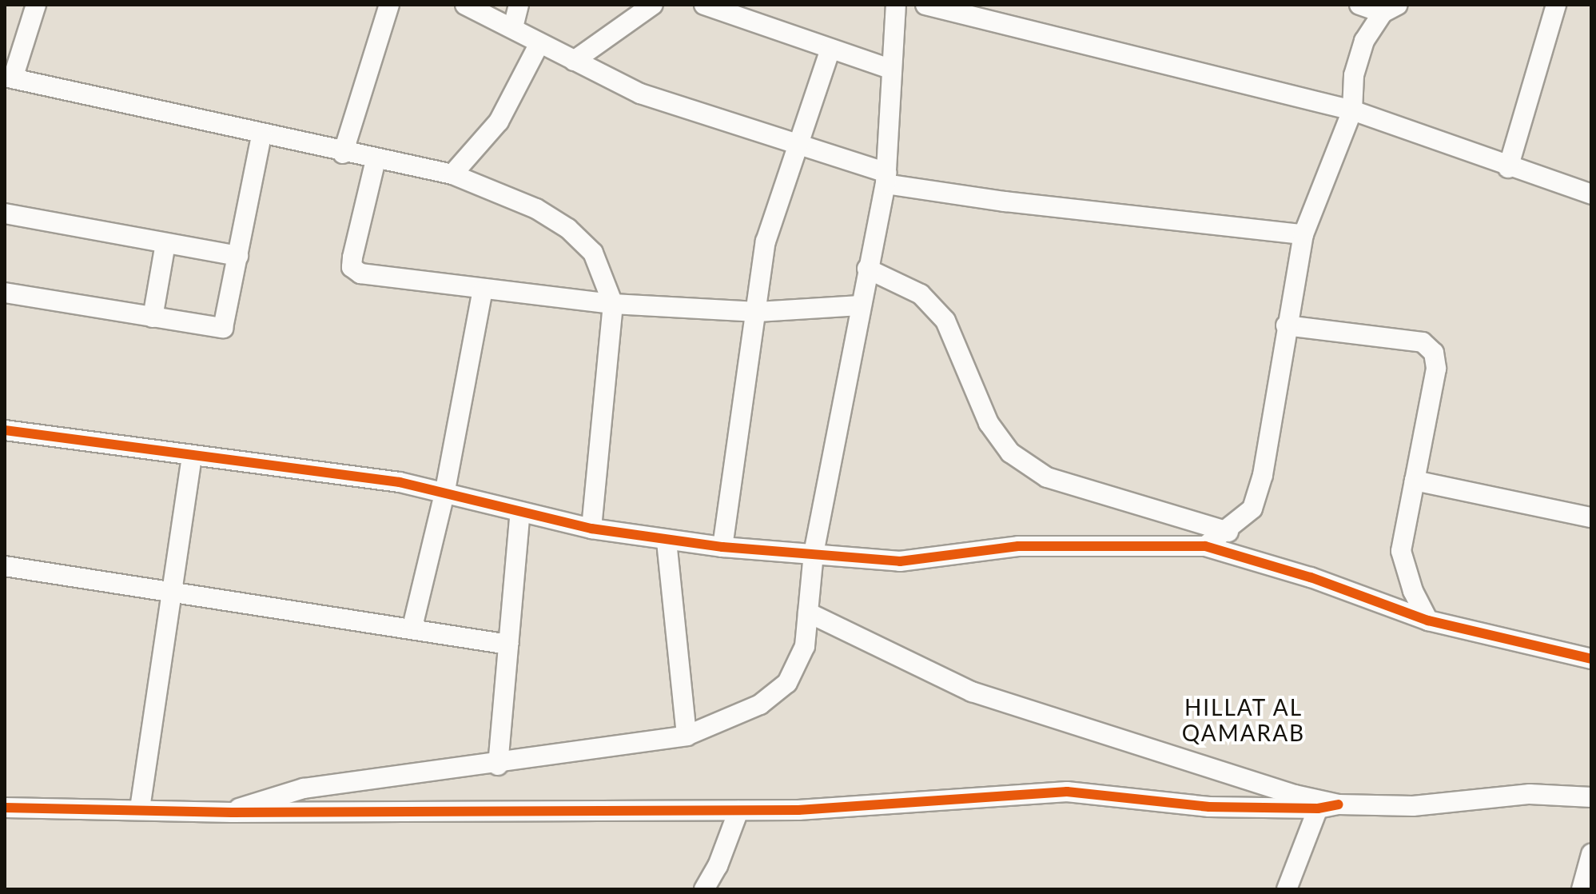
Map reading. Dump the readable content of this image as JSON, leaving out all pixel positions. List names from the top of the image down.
{
  "districts": ["HILLAT AL QAMARAB"]
}
